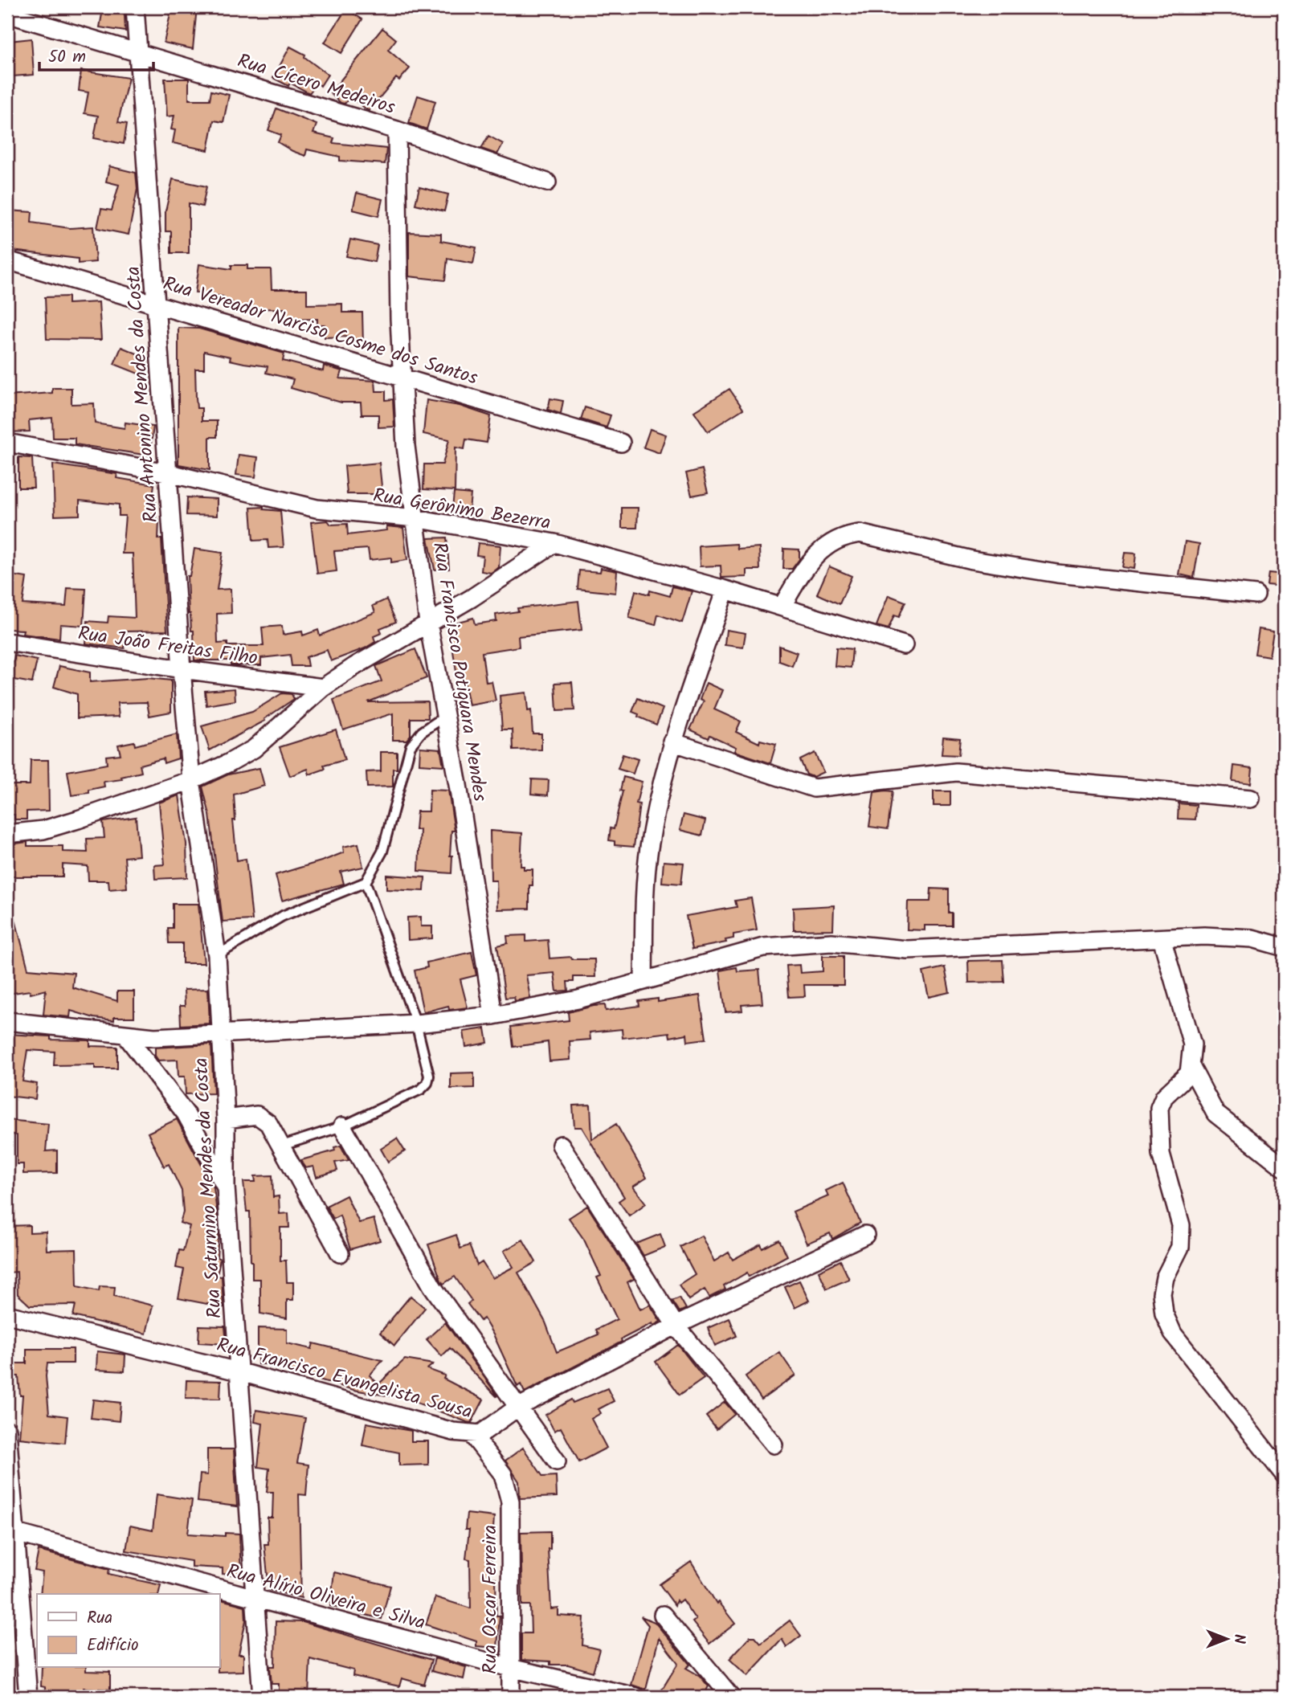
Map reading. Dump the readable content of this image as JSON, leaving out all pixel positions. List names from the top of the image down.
{
  "streets": {
    "street": [
      "Rua Cícero Medeiros",
      "Rua Vereador Narciso Cosme dos Santos",
      "Rua Antonino Mendes da Costa",
      "Rua Gerônimo Bezerra",
      "Rua João Freitas Filho",
      "Rua Francisco Potiguara Mendes",
      "Rua Saturnino Mendes da Costa",
      "Rua Francisco Evangelista Sousa",
      "Rua Alírio Oliveira e Silva",
      "Rua Oscar Ferreira"
    ]
  },
  "crossings": [
    ["Rua Cícero Medeiros", "Rua Antonino Mendes da Costa"],
    ["Rua Cícero Medeiros", "Rua Francisco Potiguara Mendes"],
    ["Rua Vereador Narciso Cosme dos Santos", "Rua Antonino Mendes da Costa"],
    ["Rua Vereador Narciso Cosme dos Santos", "Rua Francisco Potiguara Mendes"],
    ["Rua Antonino Mendes da Costa", "Rua Gerônimo Bezerra"],
    ["Rua Antonino Mendes da Costa", "Rua João Freitas Filho"],
    ["Rua Antonino Mendes da Costa", "Rua Saturnino Mendes da Costa"],
    ["Rua Gerônimo Bezerra", "Rua Francisco Potiguara Mendes"],
    ["Rua Saturnino Mendes da Costa", "Rua Francisco Evangelista Sousa"],
    ["Rua Saturnino Mendes da Costa", "Rua Alírio Oliveira e Silva"],
    ["Rua Francisco Evangelista Sousa", "Rua Oscar Ferreira"],
    ["Rua Alírio Oliveira e Silva", "Rua Oscar Ferreira"]
  ],
  "legend": ["Rua", "Edifício"],
  "scale_bar": "50 m",
  "north": "right"
}
